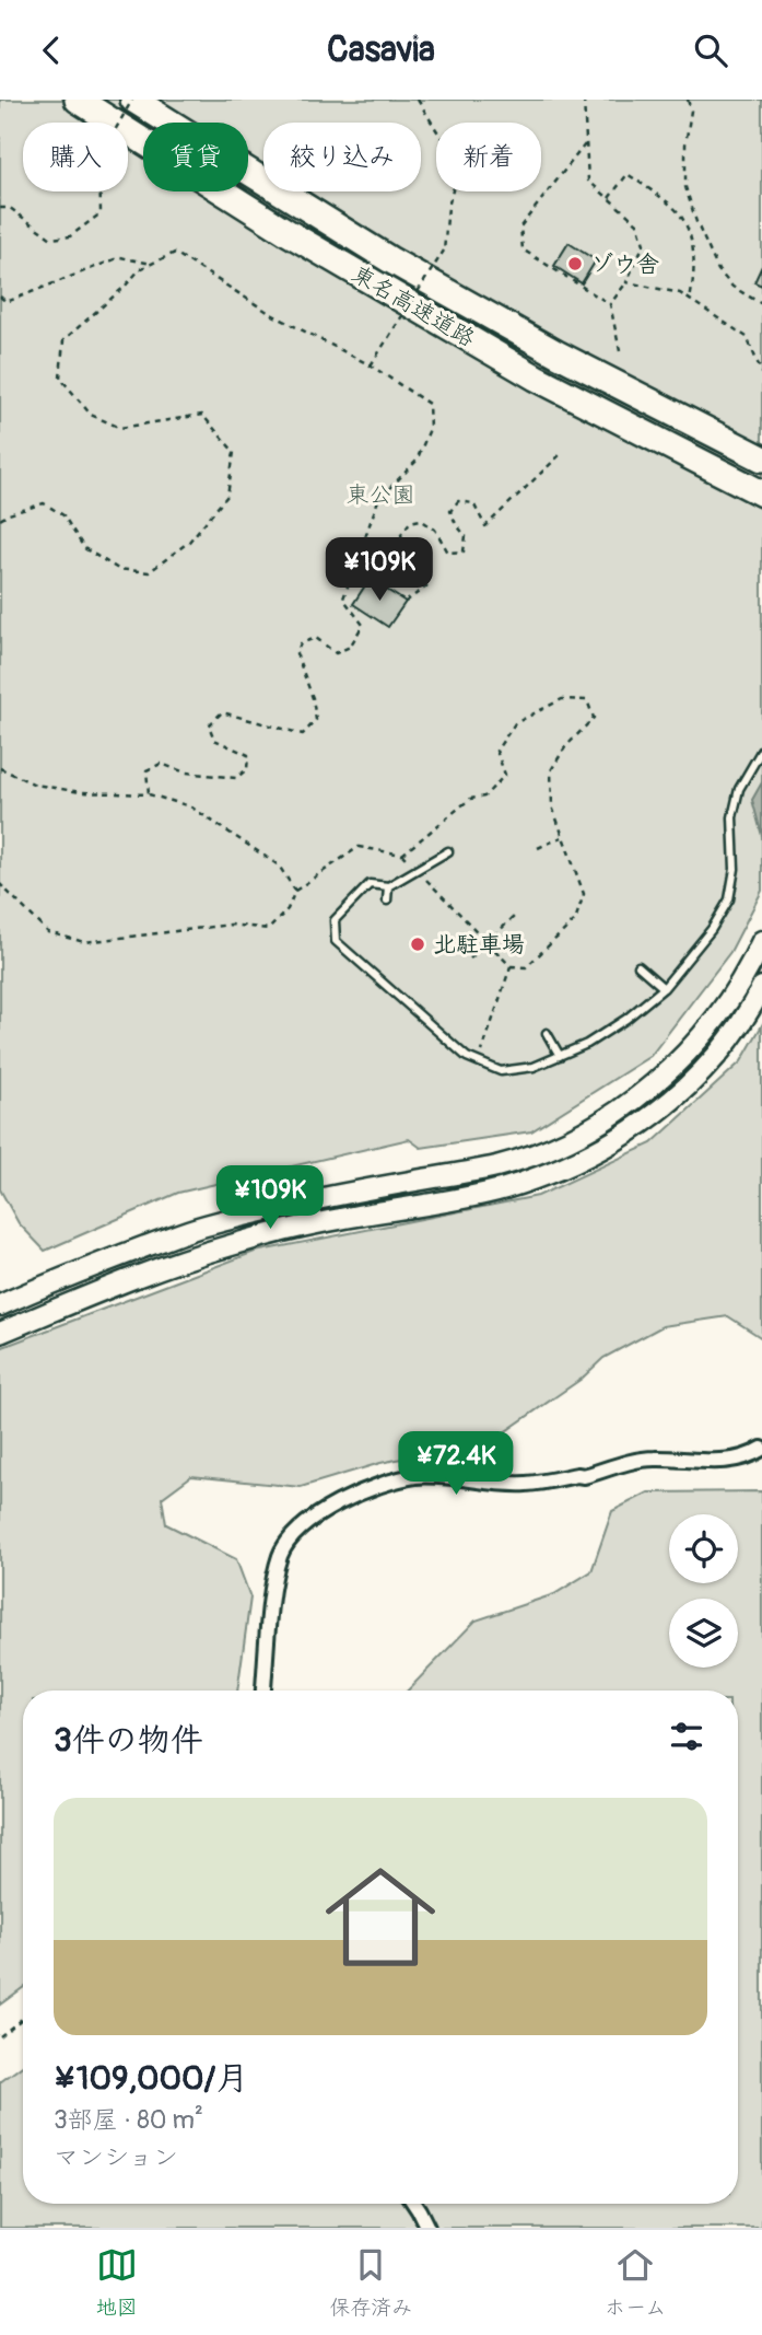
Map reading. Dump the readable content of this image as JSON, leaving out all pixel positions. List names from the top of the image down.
{
  "streets": {
    "highway": ["東名高速道路"]
  },
  "parks": ["東公園"],
  "places": ["ゾウ舎", "北駐車場"],
  "page": {
    "header": "Casavia",
    "chip": [
      "購入",
      "賃貸",
      "絞り込み",
      "新着"
    ],
    "price": ["¥109K", "¥109K", "¥72.4K"],
    "heading": "3件の物件",
    "list": [
      {
        "name": "¥109,000/月",
        "note": "3部屋 · 80 m² · マンション"
      }
    ],
    "tabs": ["地図", "保存済み", "ホーム"]
  }
}
